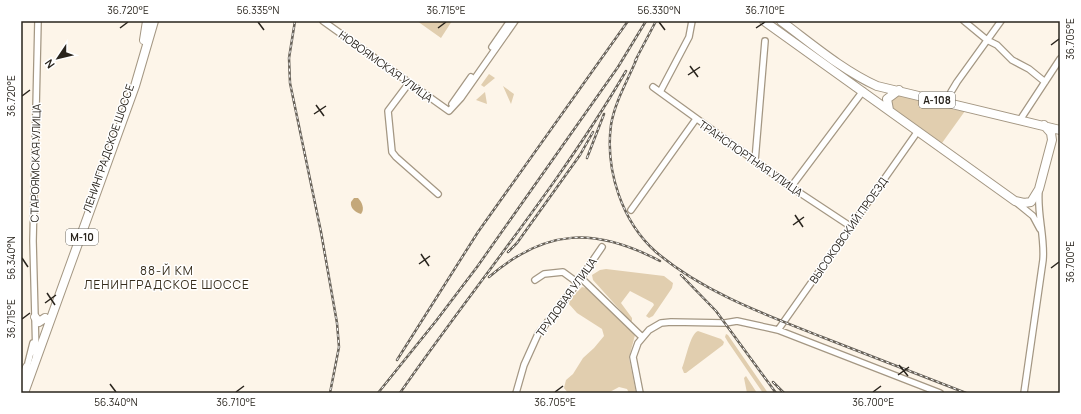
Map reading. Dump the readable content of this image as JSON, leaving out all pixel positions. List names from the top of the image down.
{
  "streets": {
    "highway": ["А-108", "ЛЕНИНГРАДСКОЕ ШОССЕ", "М-10"],
    "street": [
      "НОВОЯМСКАЯ УЛИЦА",
      "ТРАНСПОРТНАЯ УЛИЦА",
      "СТАРОЯМСКАЯ УЛИЦА",
      "ВЫСОКОВСКИЙ ПРОЕЗД",
      "ТРУДОВАЯ УЛИЦА"
    ]
  },
  "crossings": [
    ["ЛЕНИНГРАДСКОЕ ШОССЕ", "СТАРОЯМСКАЯ УЛИЦА"],
    ["ТРАНСПОРТНАЯ УЛИЦА", "ВЫСОКОВСКИЙ ПРОЕЗД"]
  ],
  "districts": ["88-Й КМ ЛЕНИНГРАДСКОЕ ШОССЕ"],
  "north": "bottom left",
  "coordinates": [
    "36.720°E",
    "56.335°N",
    "36.715°E",
    "56.330°N",
    "36.710°E",
    "36.705°E",
    "56.340°N",
    "36.700°E"
  ]
}
